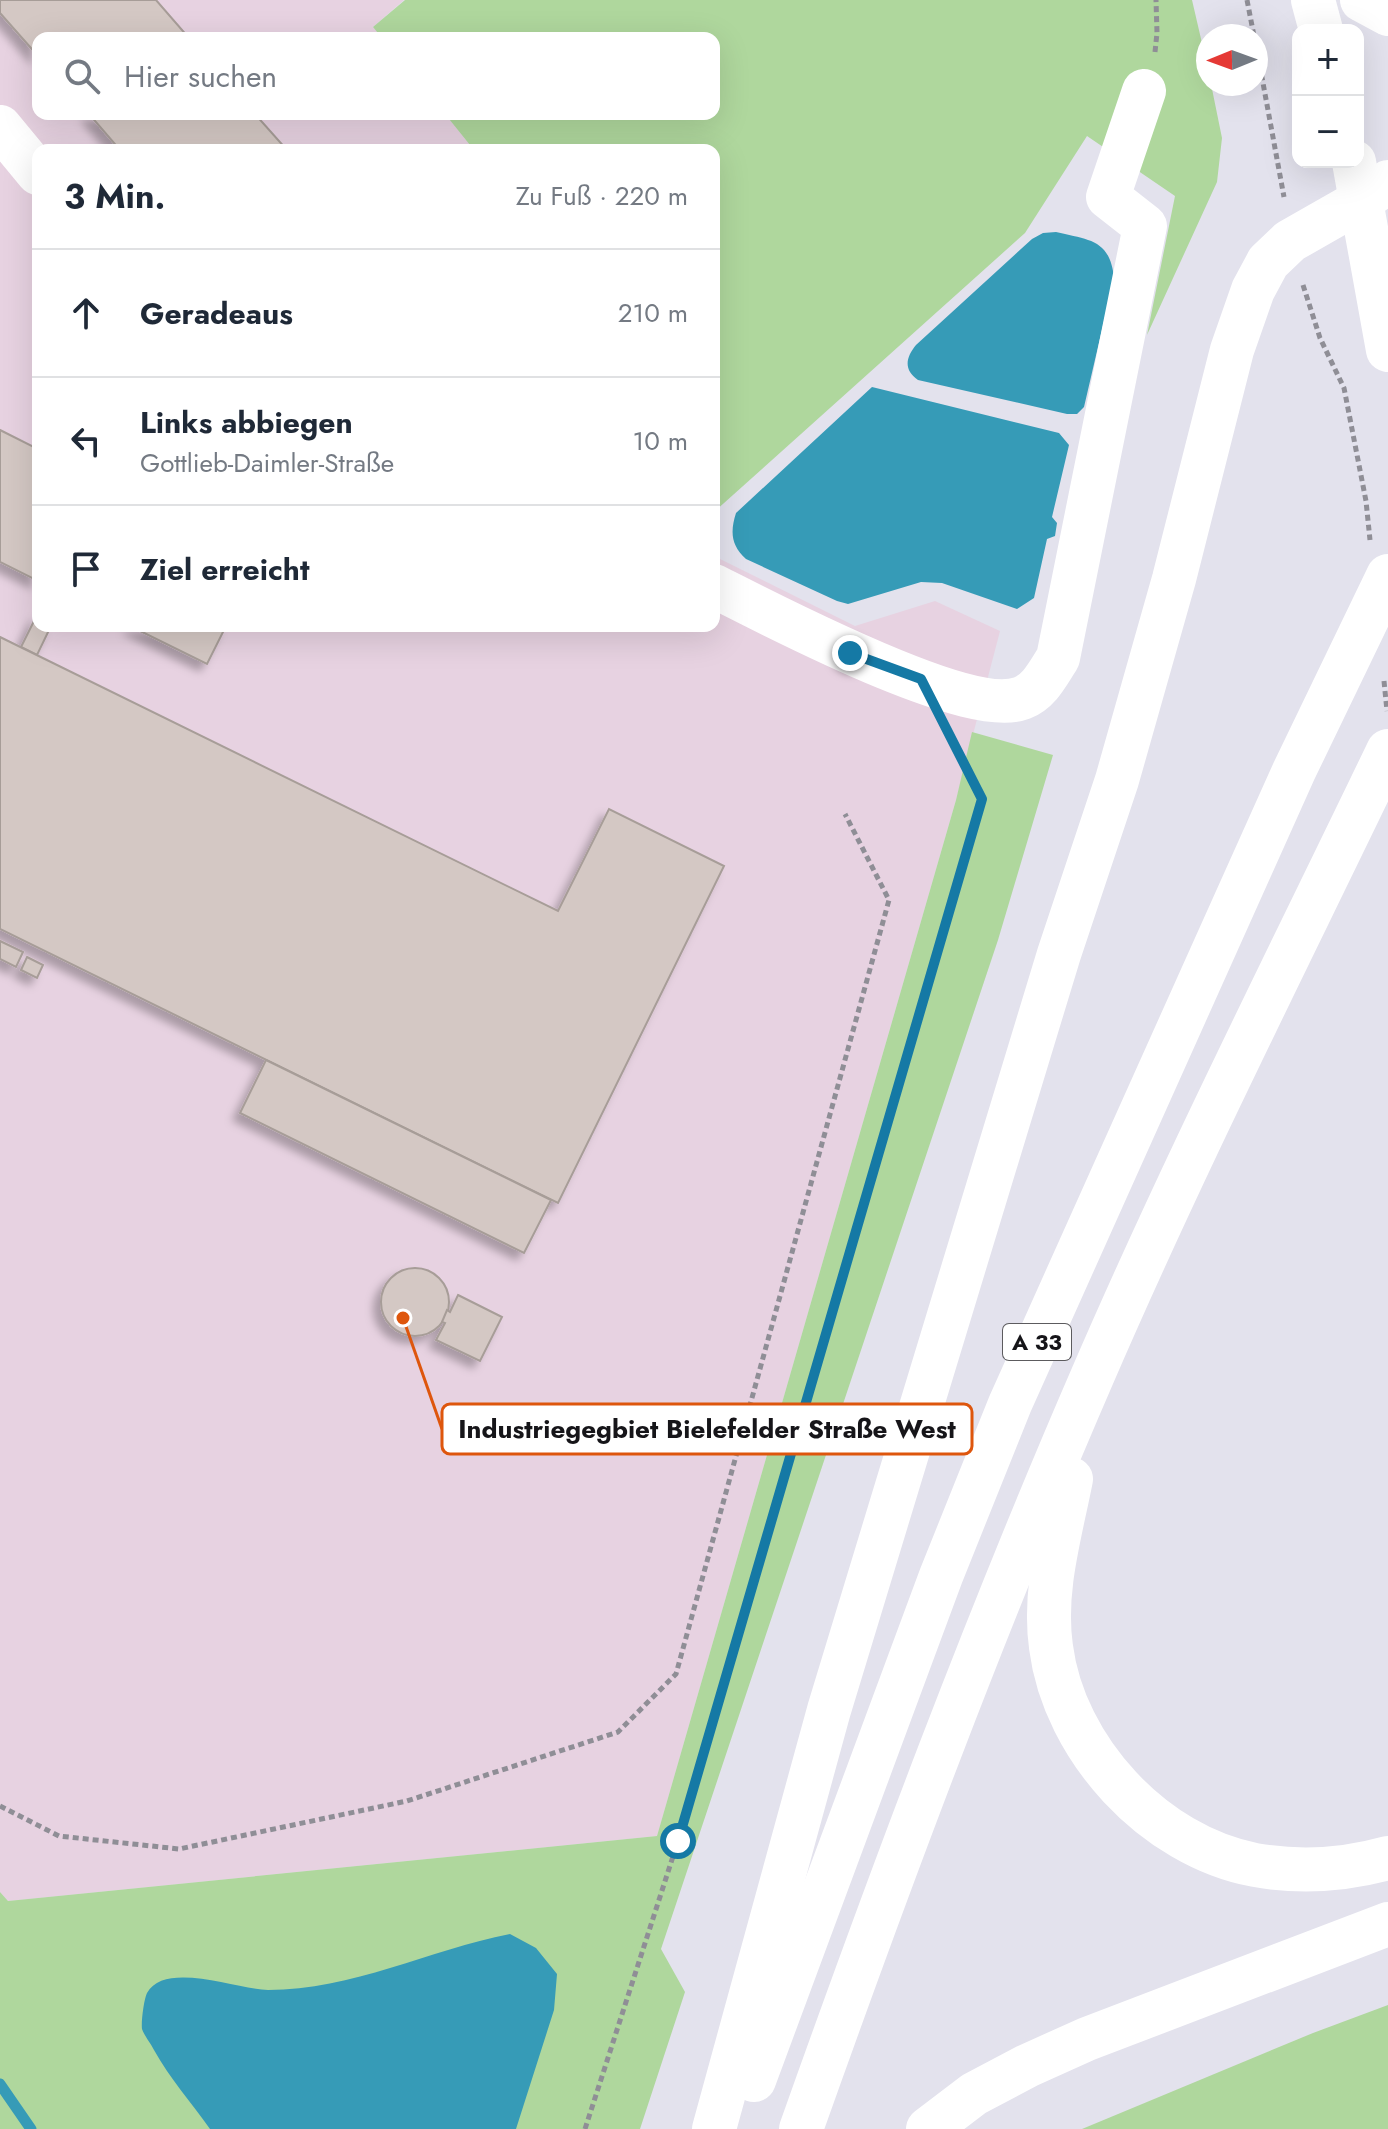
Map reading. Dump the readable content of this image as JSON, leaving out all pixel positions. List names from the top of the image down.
{
  "streets": {
    "main road": ["A 33"]
  },
  "places": ["Industriegegbiet Bielefelder Straße West"],
  "north": "left",
  "page": {
    "map_buttons": ["+", "−"],
    "search": "Hier suchen",
    "heading": ["3 Min.", "Zu Fuß · 220 m"],
    "list": [
      ["Geradeaus", "210 m"],
      ["Links abbiegen", "Gottlieb-Daimler-Straße", "10 m"],
      "Ziel erreicht"
    ]
  }
}
